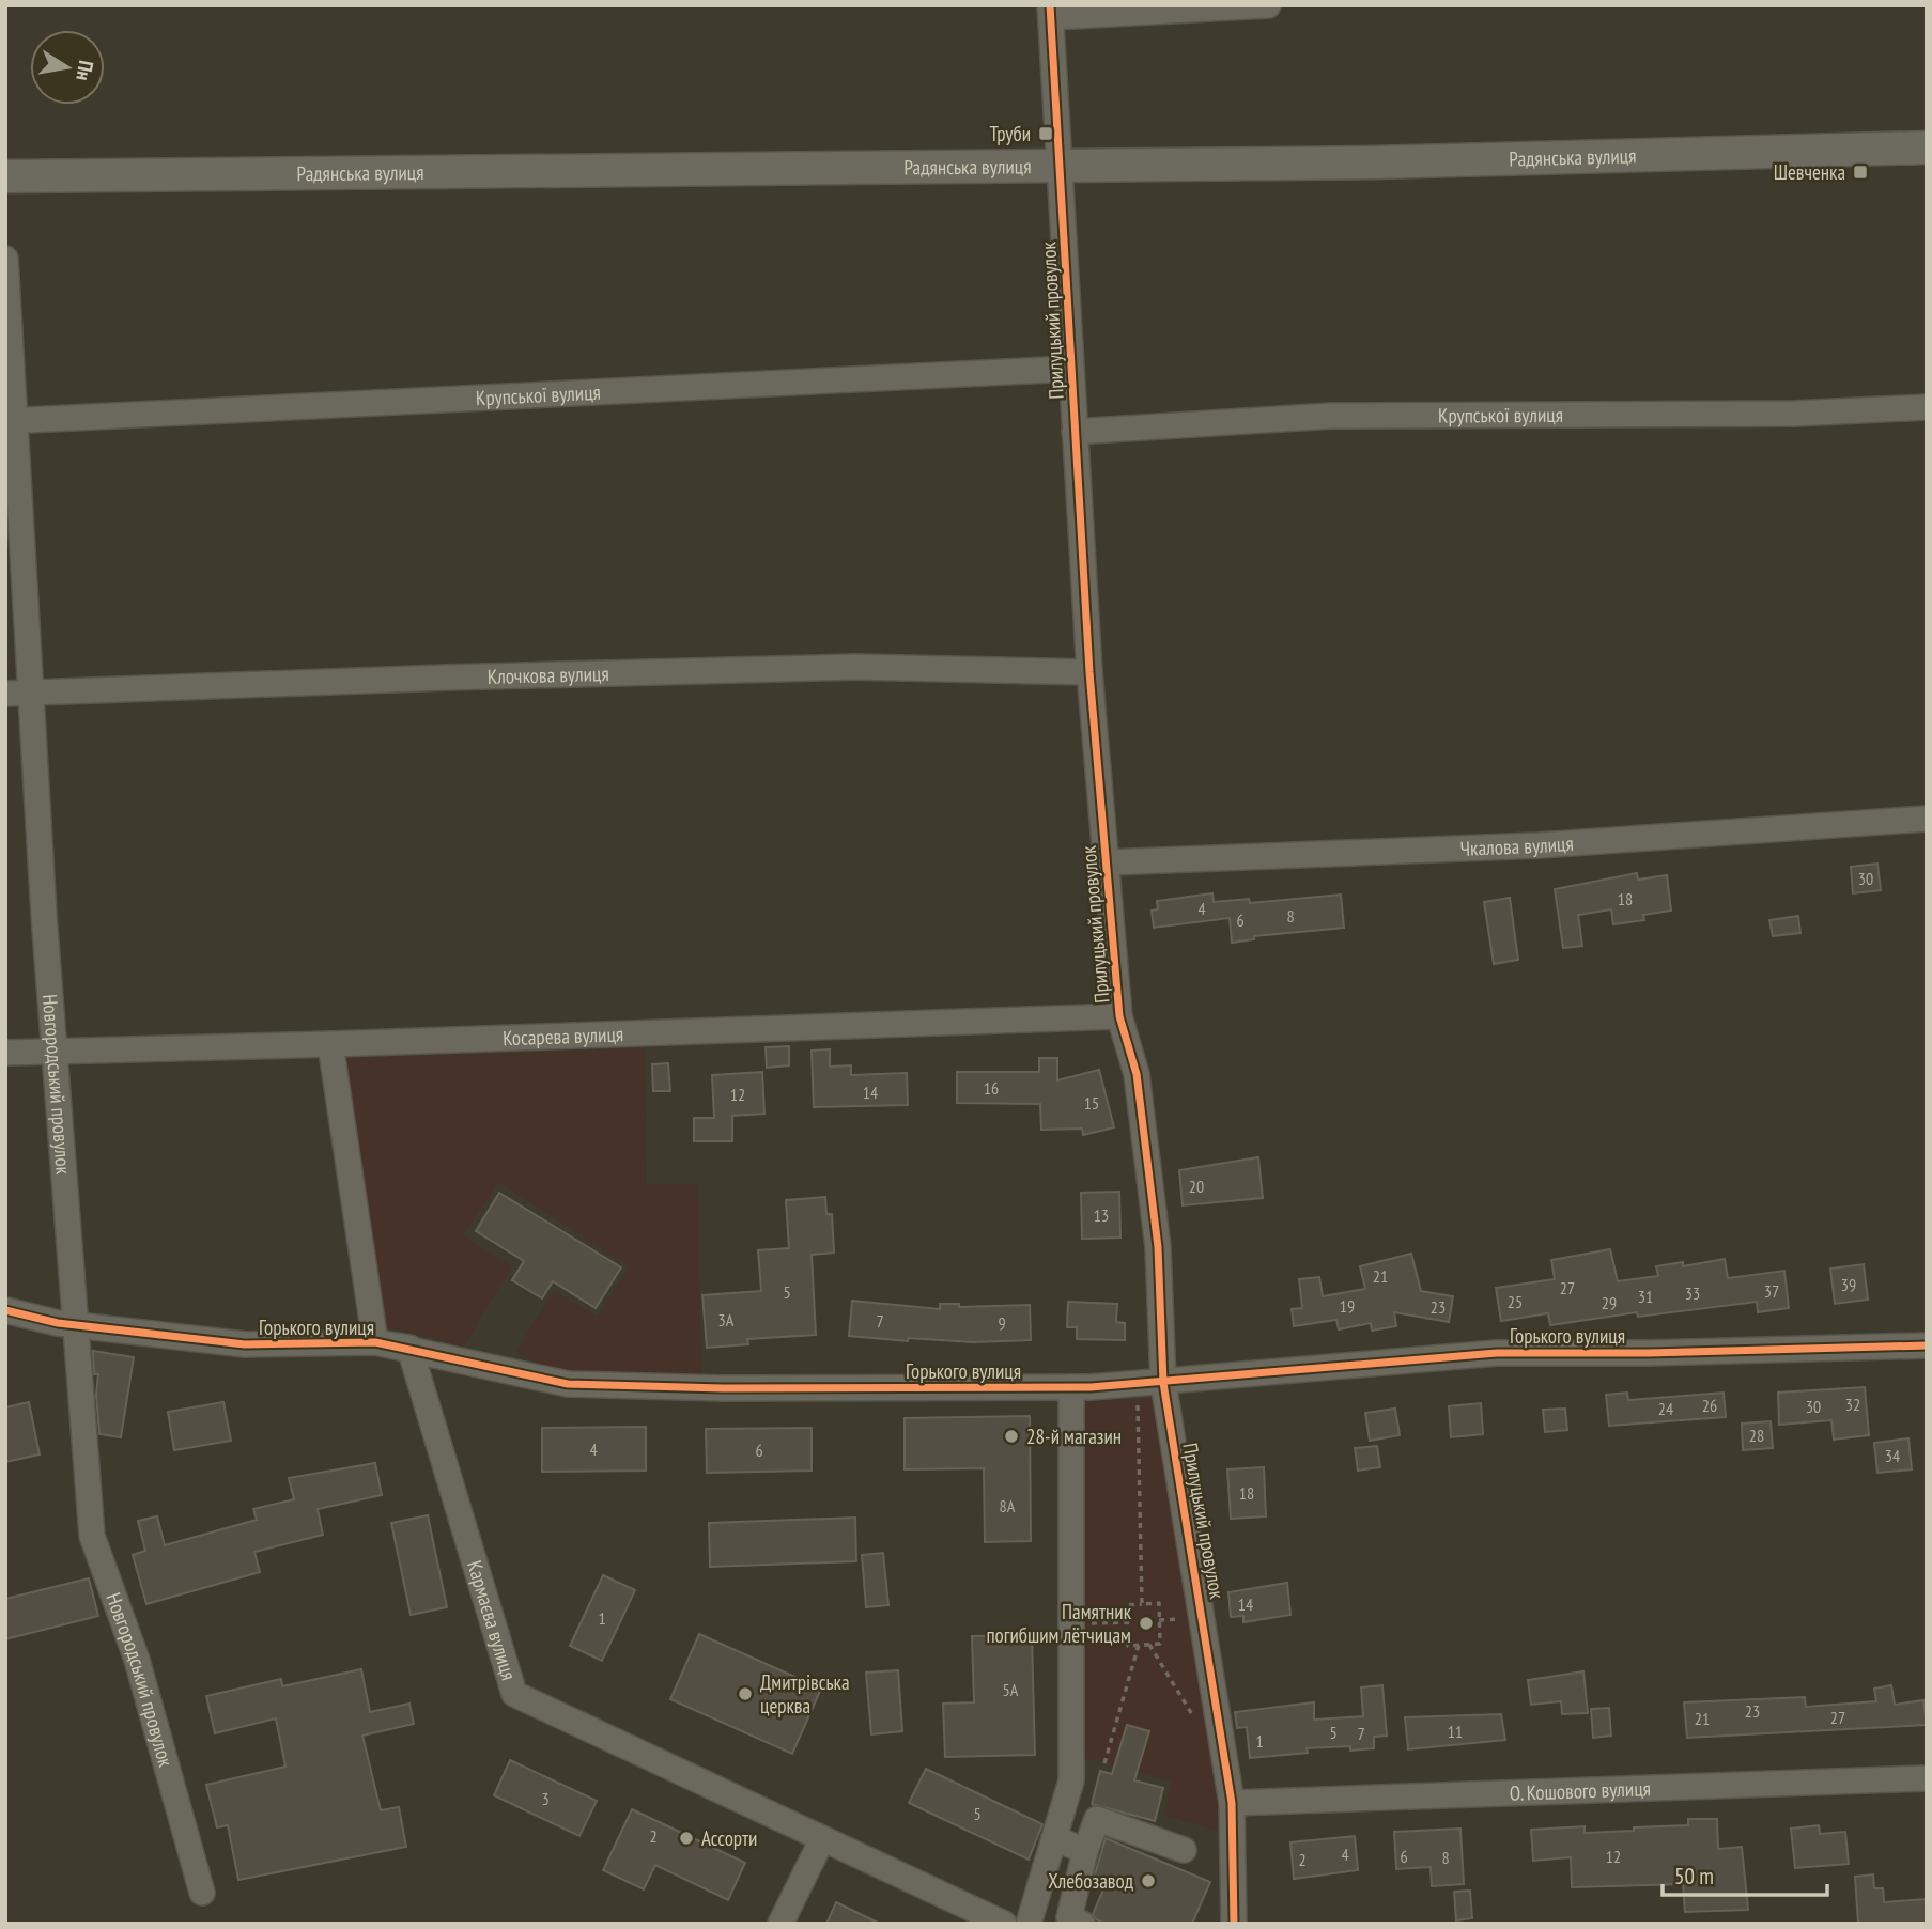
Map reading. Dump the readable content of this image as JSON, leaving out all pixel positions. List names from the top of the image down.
{
  "streets": {
    "main road": ["Радянська вулиця"],
    "street": [
      "Прилуцький провулок",
      "Крупської вулиця",
      "Клочкова вулиця",
      "Чкалова вулиця",
      "Косарева вулиця",
      "Новгородський провулок",
      "Горького вулиця",
      "Кармаєва вулиця",
      "О. Кошового вулиця"
    ]
  },
  "crossings": [
    ["Радянська вулиця", "Прилуцький провулок"],
    ["Прилуцький провулок", "Крупської вулиця"],
    ["Прилуцький провулок", "Клочкова вулиця"],
    ["Прилуцький провулок", "Чкалова вулиця"],
    ["Прилуцький провулок", "Косарева вулиця"],
    ["Прилуцький провулок", "Горького вулиця"],
    ["Прилуцький провулок", "О. Кошового вулиця"],
    ["Крупської вулиця", "Новгородський провулок"],
    ["Клочкова вулиця", "Новгородський провулок"],
    ["Косарева вулиця", "Новгородський провулок"],
    ["Новгородський провулок", "Горького вулиця"],
    ["Горького вулиця", "Кармаєва вулиця"]
  ],
  "places": {
    "transit": ["Труби", "Шевченка"],
    "other": [
      "28-й магазин",
      "Памятник погибшим лётчицам",
      "Дмитрівська церква",
      "Ассорти",
      "Хлебозавод"
    ]
  },
  "house_numbers": [
    "30",
    "18",
    "4",
    "8",
    "6",
    "16",
    "14",
    "12",
    "15",
    "20",
    "13",
    "21",
    "39",
    "27",
    "37",
    "5",
    "33",
    "31",
    "25",
    "29",
    "19",
    "23",
    "3А",
    "7",
    "9",
    "32",
    "26",
    "30",
    "24",
    "28",
    "4",
    "6",
    "34",
    "18",
    "8А",
    "14",
    "1",
    "5А",
    "23",
    "27",
    "21",
    "11",
    "5",
    "7",
    "1",
    "3",
    "5",
    "2",
    "4",
    "6",
    "12",
    "8",
    "2"
  ],
  "scale_bar": "50 m",
  "north": "right"
}
